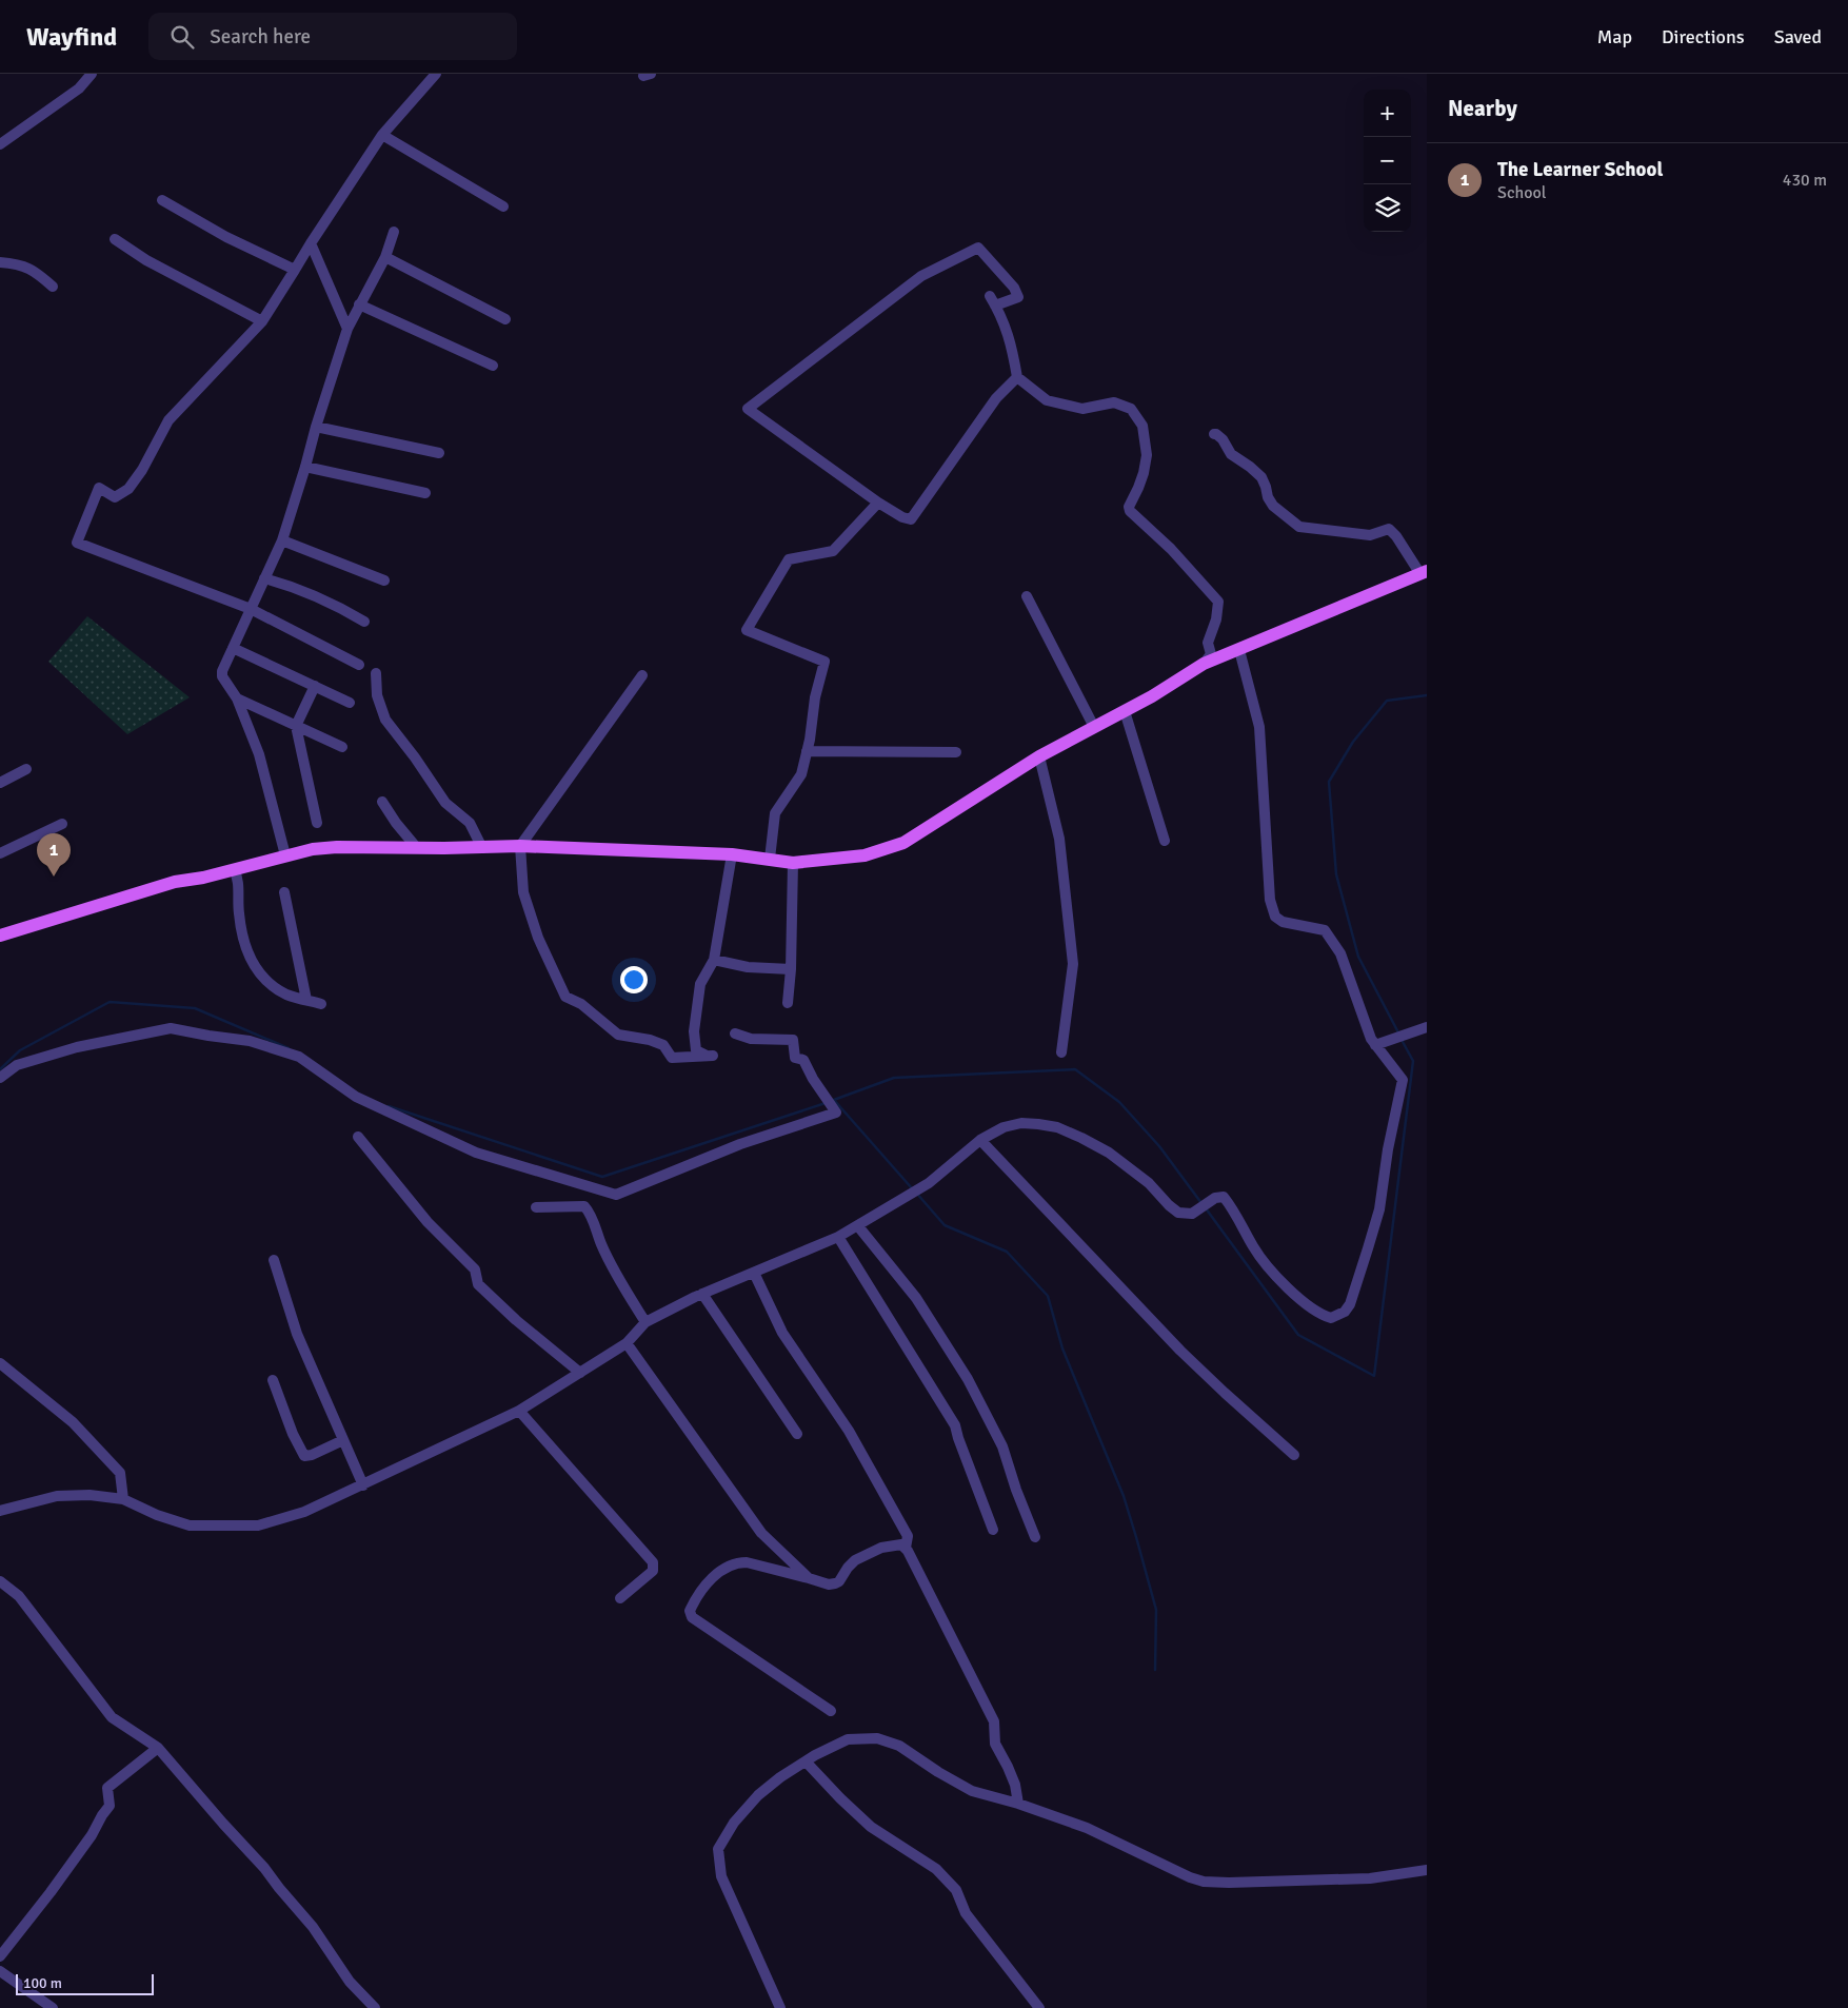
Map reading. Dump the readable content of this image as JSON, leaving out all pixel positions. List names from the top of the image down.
{
  "scale_bar": "100 m",
  "page": {
    "header": "Wayfind",
    "search": "Search here",
    "nav": ["Map", "Directions", "Saved"],
    "heading": "Nearby",
    "map_buttons": ["+", "−"],
    "list": [
      {
        "mark": "1",
        "name": "The Learner School",
        "note": "School",
        "value": "430 m"
      }
    ],
    "pins": "1",
    "scale": "100 m"
  }
}
